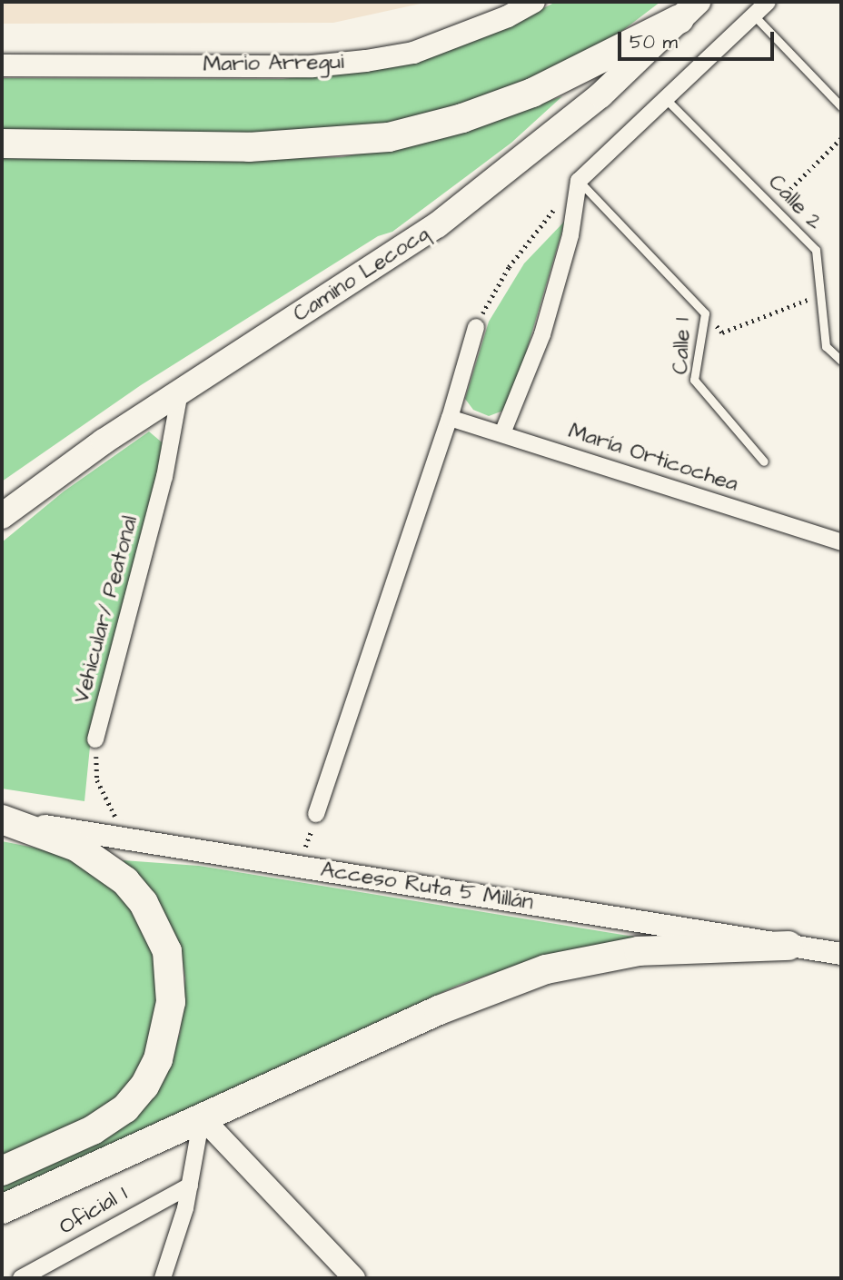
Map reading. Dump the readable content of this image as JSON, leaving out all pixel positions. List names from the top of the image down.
{
  "streets": {
    "main road": ["Mario Arregui", "Camino Lecocq", "Acceso Ruta 5 Millán"],
    "street": ["María Orticochea", "Vehicular/ Peatonal", "Oficial 1"],
    "lane": ["Calle 2", "Calle 1"]
  },
  "crossings": [
    ["Camino Lecocq", "Vehicular/ Peatonal"]
  ],
  "scale_bar": "50 m"
}
